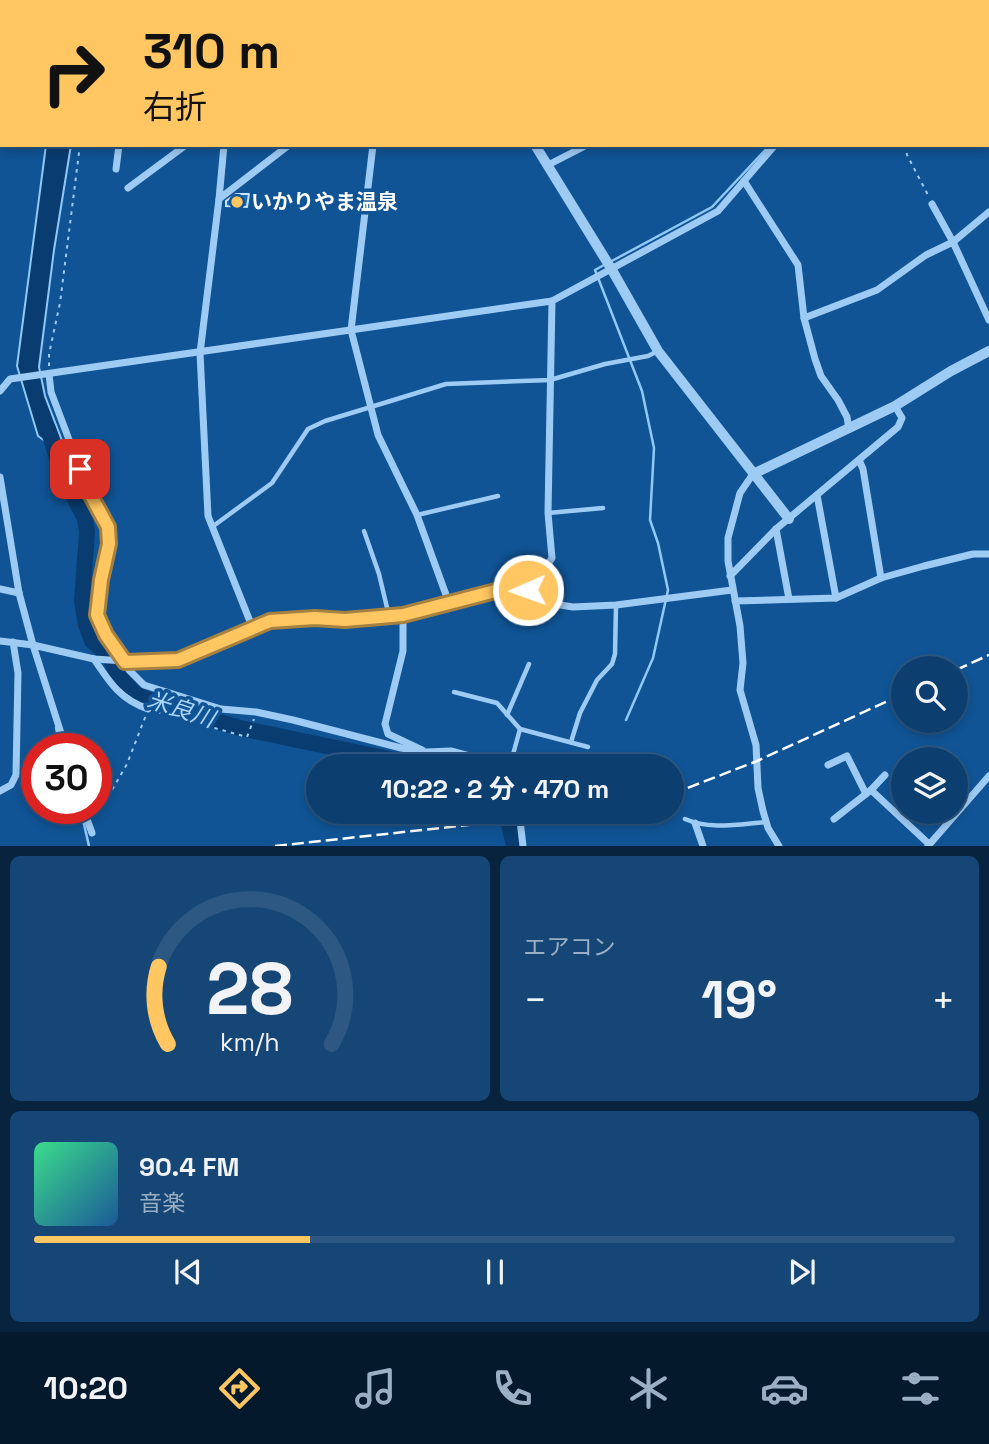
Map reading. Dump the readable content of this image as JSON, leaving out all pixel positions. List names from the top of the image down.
{
  "water": ["米良川"],
  "places": ["いかりやま温泉"],
  "page": {
    "turn": ["310 m", "右折"],
    "limit": "30",
    "trip": "10:22 · 2 分 · 470 m",
    "tile": "エアコン",
    "heat": ["−", "19°", "+"],
    "song": ["90.4 FM", "音楽"],
    "tabs": "10:20",
    "gauge": ["28", "km/h"]
  }
}
